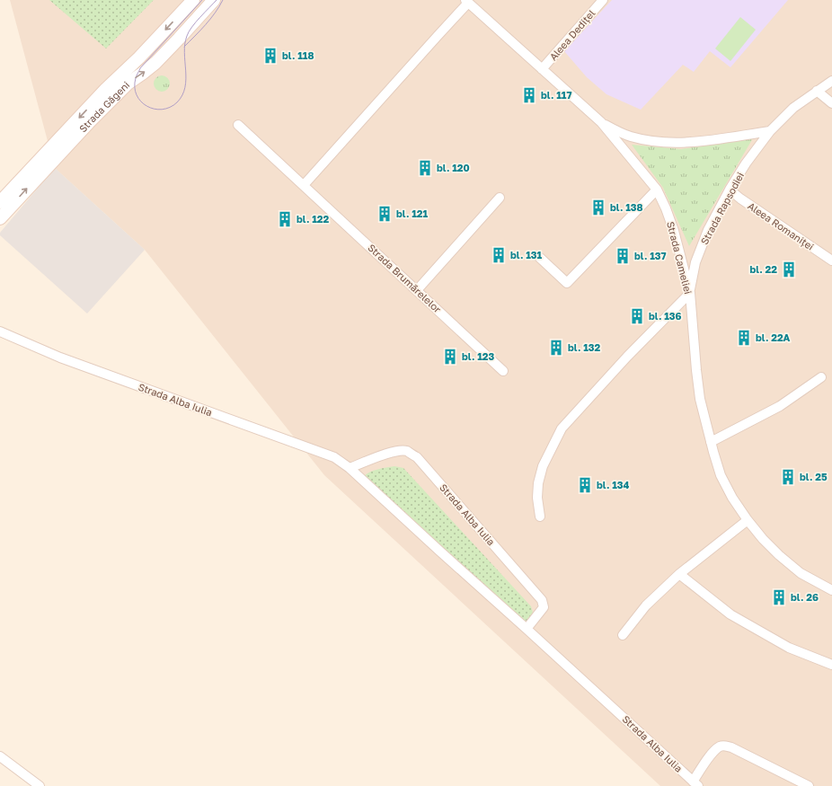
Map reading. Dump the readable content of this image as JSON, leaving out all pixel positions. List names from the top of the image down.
{
  "streets": {
    "main road": ["Strada Găgeni"],
    "street": [
      "Aleea Dedițel",
      "Strada Rapsodiei",
      "Aleea Romaniței",
      "Strada Cameliei",
      "Strada Brumărelelor",
      "Strada Alba Iulia"
    ]
  },
  "crossings": [
    ["Aleea Dedițel", "Strada Cameliei"],
    ["Strada Rapsodiei", "Aleea Romaniței"],
    ["Strada Rapsodiei", "Strada Cameliei"]
  ],
  "places": {
    "building": [
      "bl. 118",
      "bl. 117",
      "bl. 120",
      "bl. 138",
      "bl. 121",
      "bl. 122",
      "bl. 131",
      "bl. 137",
      "bl. 22",
      "bl. 136",
      "bl. 22A",
      "bl. 132",
      "bl. 123",
      "bl. 25",
      "bl. 134",
      "bl. 26"
    ]
  }
}
